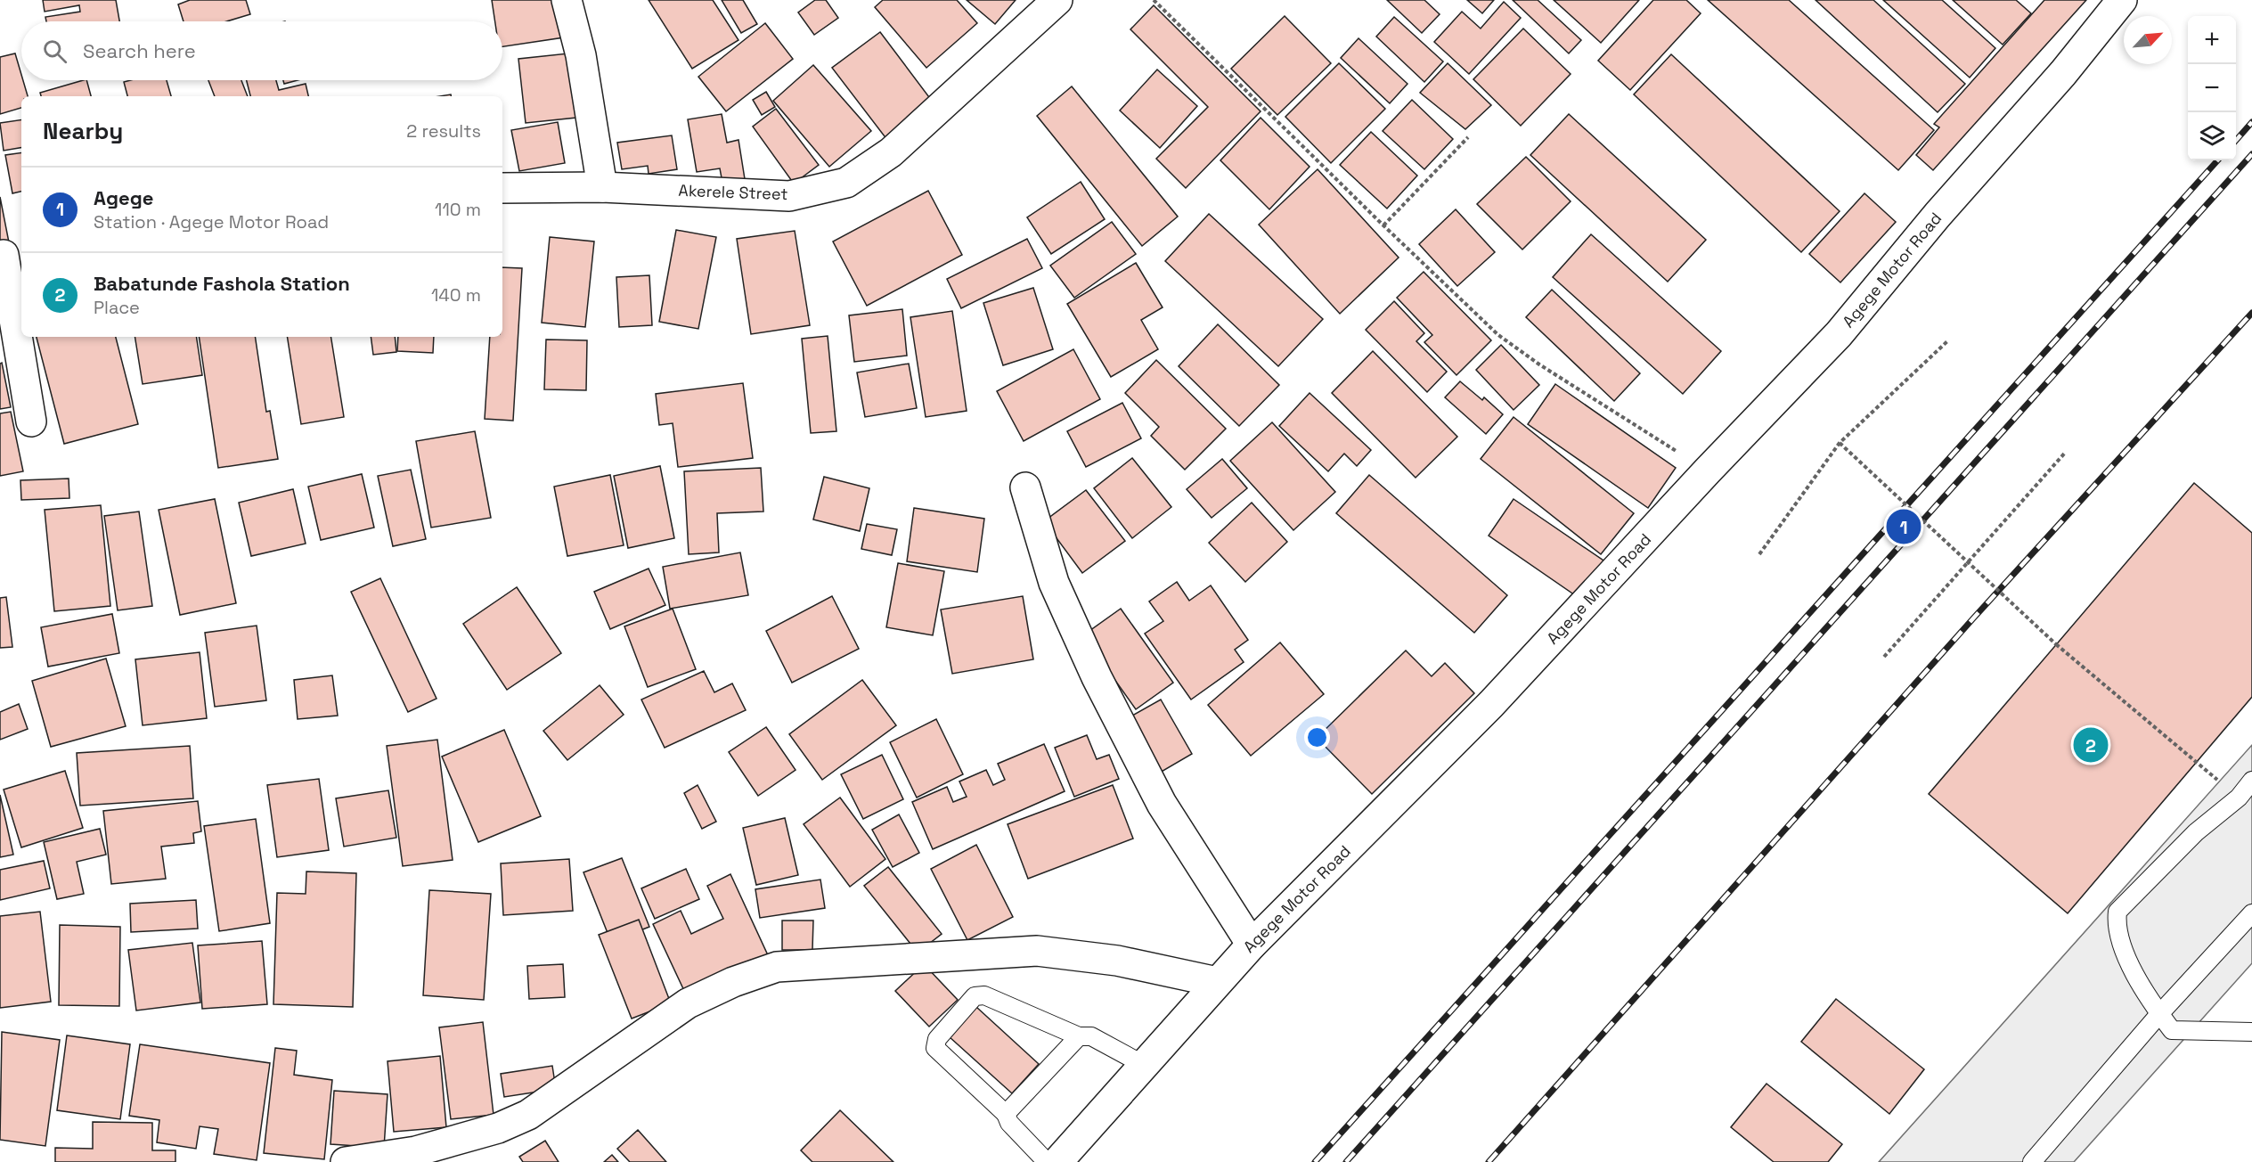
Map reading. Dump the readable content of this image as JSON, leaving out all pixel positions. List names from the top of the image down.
{
  "streets": {
    "street": ["Akerele Street", "Agege Motor Road"]
  },
  "north": "top right",
  "page": {
    "map_buttons": ["+", "−"],
    "search": "Search here",
    "heading": ["Nearby", "2 results"],
    "list": [
      {
        "mark": "1",
        "name": "Agege",
        "note": "Station · Agege Motor Road",
        "value": "110 m"
      },
      {
        "mark": "2",
        "name": "Babatunde Fashola Station",
        "note": "Place",
        "value": "140 m"
      }
    ],
    "pins": ["1", "2"]
  }
}
